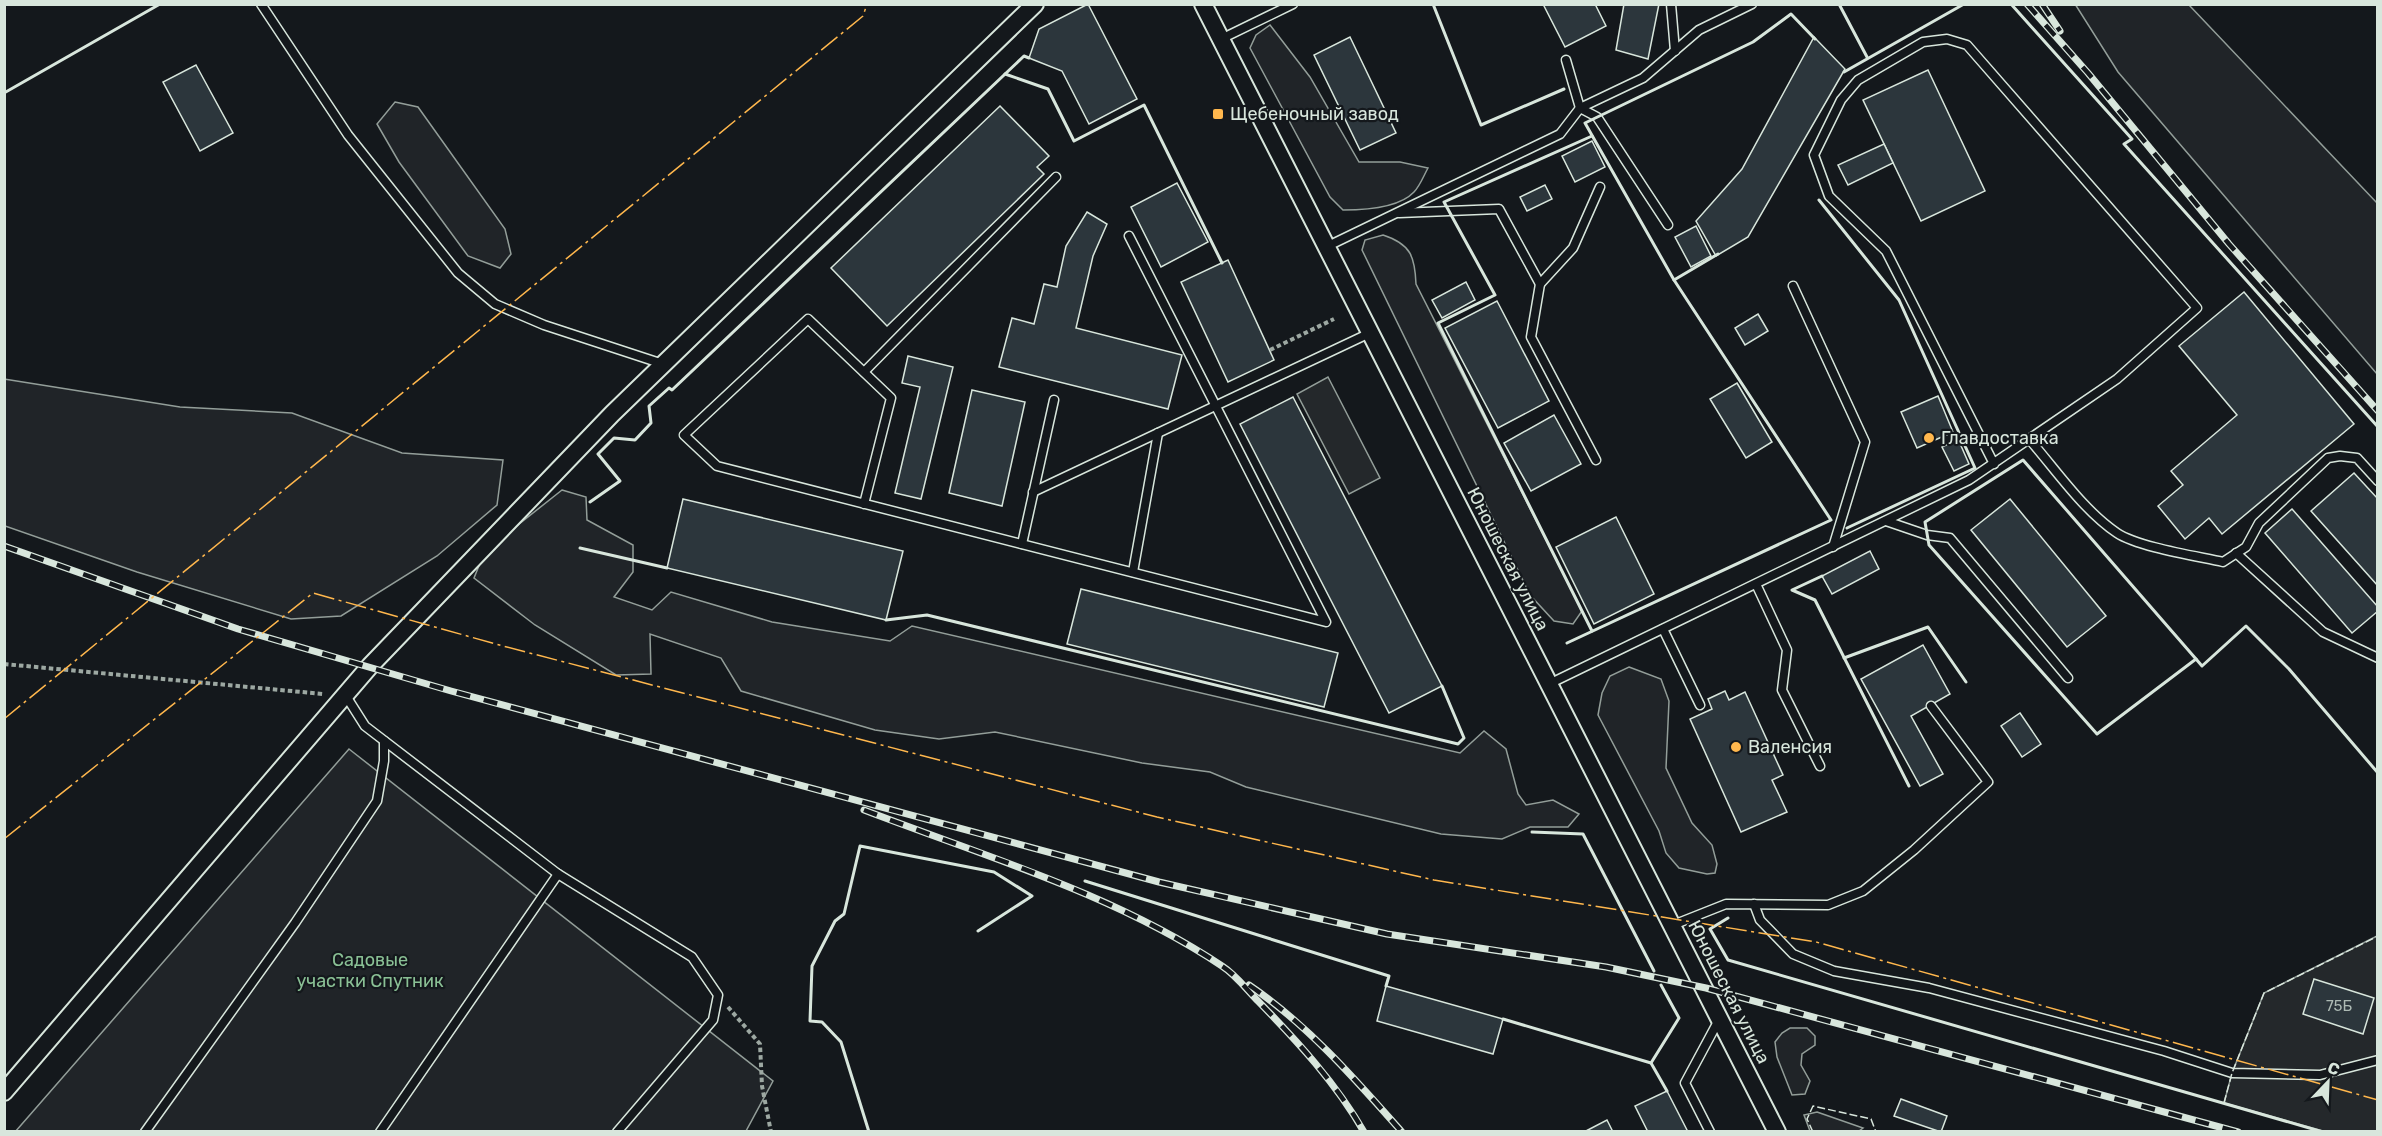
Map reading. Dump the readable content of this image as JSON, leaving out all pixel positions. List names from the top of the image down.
{
  "streets": {
    "street": ["Юношеская улица"]
  },
  "parks": ["Садовые участки Спутник"],
  "places": {
    "transit": ["Щебеночный завод"],
    "other": ["Главдоставка", "Валенсия"]
  },
  "house_numbers": ["75Б"],
  "north": "top right"
}
